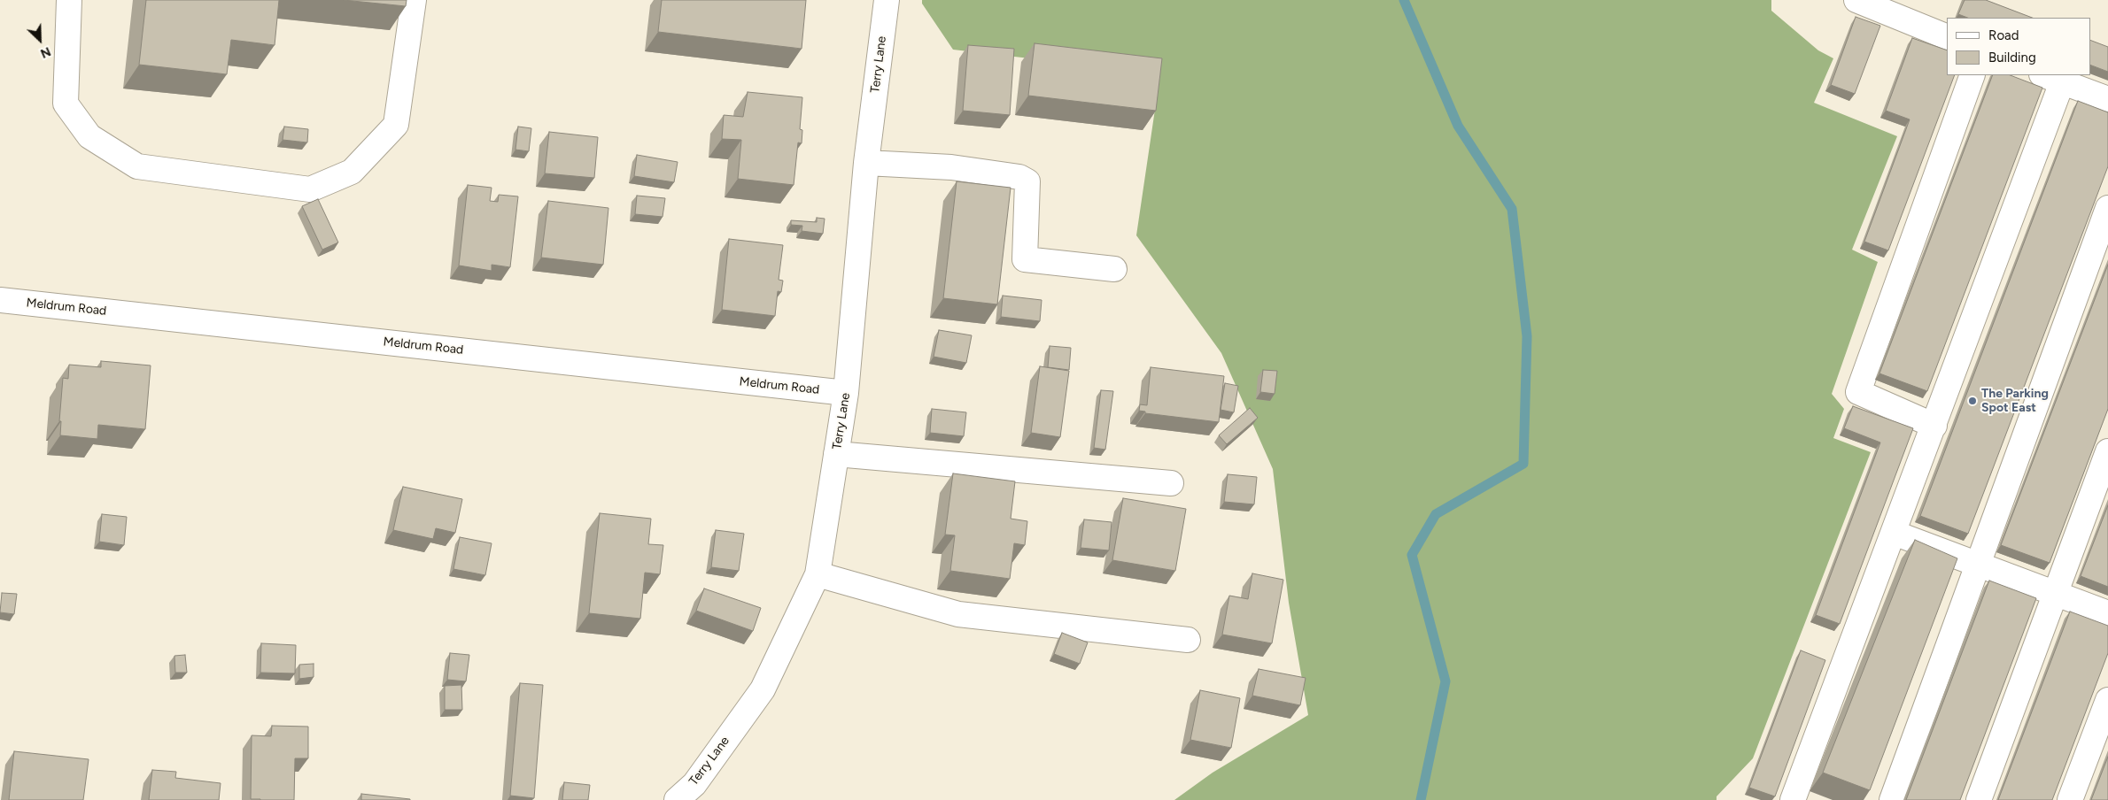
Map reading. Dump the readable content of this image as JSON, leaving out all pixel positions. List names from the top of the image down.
{
  "streets": {
    "street": ["Terry Lane", "Meldrum Road"]
  },
  "crossings": [
    ["Terry Lane", "Meldrum Road"]
  ],
  "places": ["The Parking Spot East"],
  "legend": ["Road", "Building"],
  "north": "bottom right"
}
